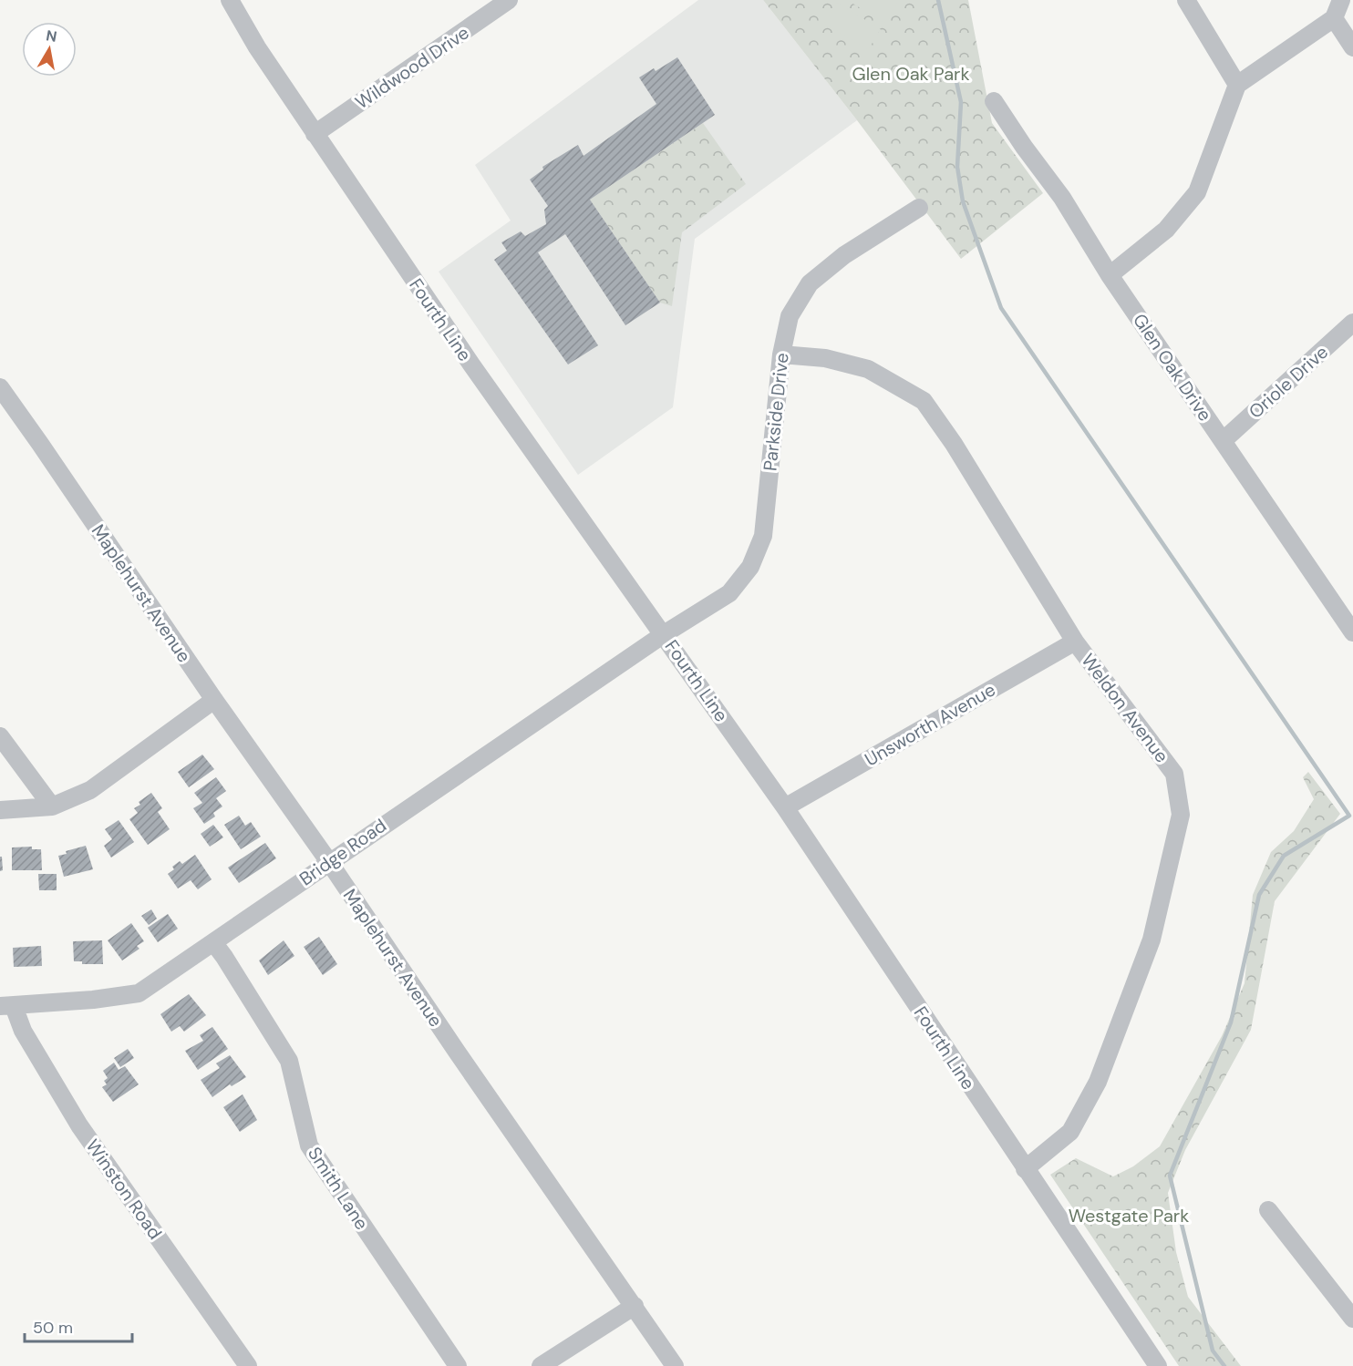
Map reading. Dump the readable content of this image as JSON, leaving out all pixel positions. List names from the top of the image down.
{
  "streets": {
    "street": [
      "Wildwood Drive",
      "Fourth Line",
      "Glen Oak Drive",
      "Oriole Drive",
      "Parkside Drive",
      "Maplehurst Avenue",
      "Weldon Avenue",
      "Unsworth Avenue",
      "Bridge Road",
      "Smith Lane",
      "Winston Road"
    ]
  },
  "crossings": [
    ["Wildwood Drive", "Fourth Line"],
    ["Fourth Line", "Parkside Drive"],
    ["Fourth Line", "Weldon Avenue"],
    ["Fourth Line", "Unsworth Avenue"],
    ["Fourth Line", "Bridge Road"],
    ["Glen Oak Drive", "Oriole Drive"],
    ["Parkside Drive", "Weldon Avenue"],
    ["Parkside Drive", "Bridge Road"],
    ["Maplehurst Avenue", "Bridge Road"],
    ["Weldon Avenue", "Unsworth Avenue"],
    ["Bridge Road", "Smith Lane"],
    ["Bridge Road", "Winston Road"]
  ],
  "parks": ["Glen Oak Park", "Westgate Park"],
  "scale_bar": "50 m",
  "north": "top"
}
